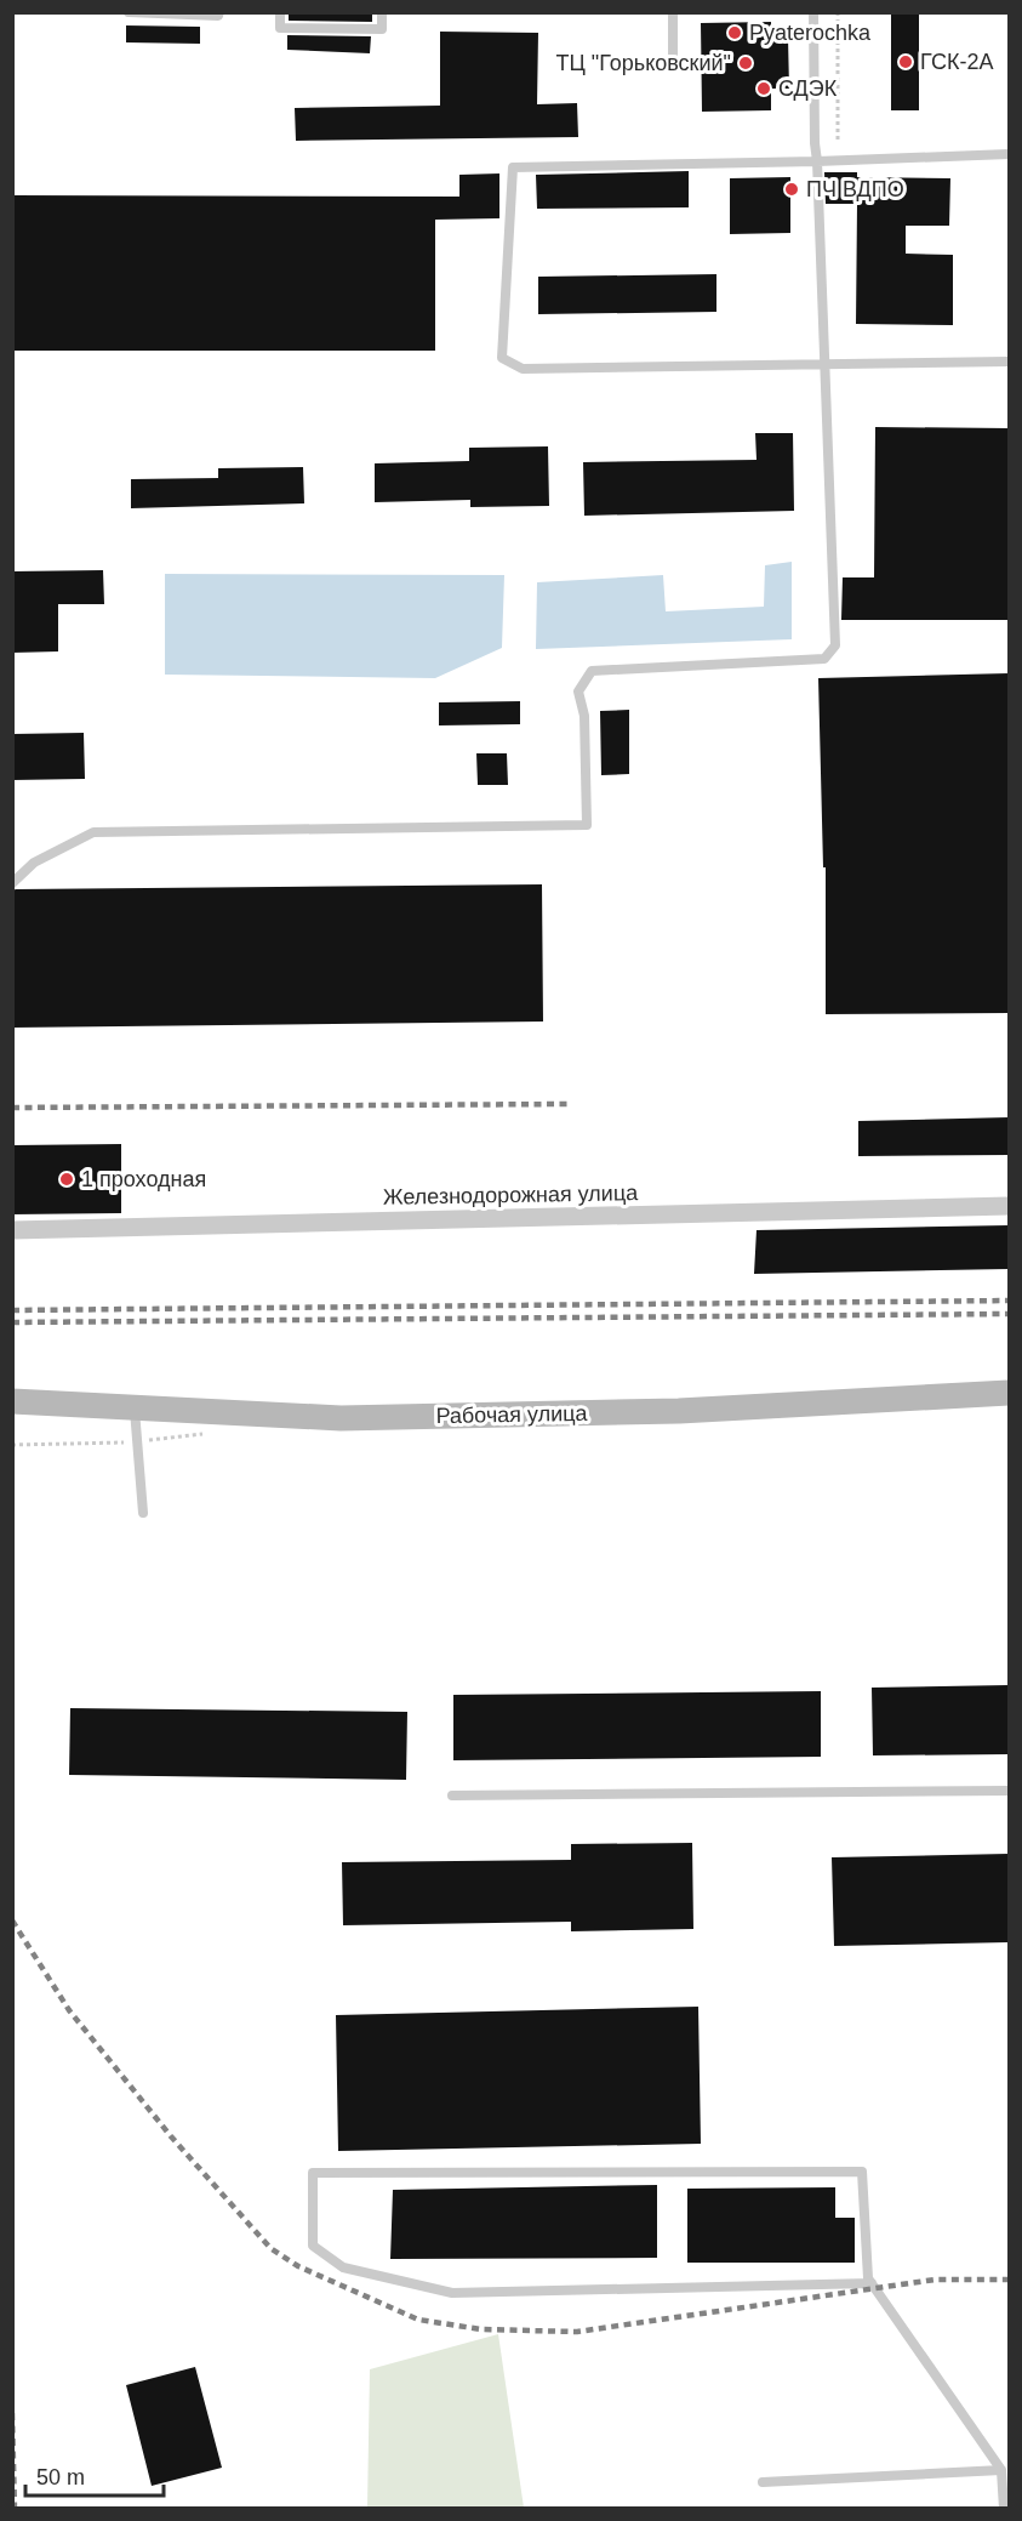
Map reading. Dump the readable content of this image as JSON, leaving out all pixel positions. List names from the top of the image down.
{
  "streets": {
    "street": ["Железнодорожная улица", "Рабочая улица"]
  },
  "places": [
    "Pyaterochka",
    "ГСК-2А",
    "ТЦ \"Горьковский\"",
    "СДЭК",
    "ПЧ ВДПО",
    "1 проходная"
  ],
  "scale_bar": "50 m"
}
